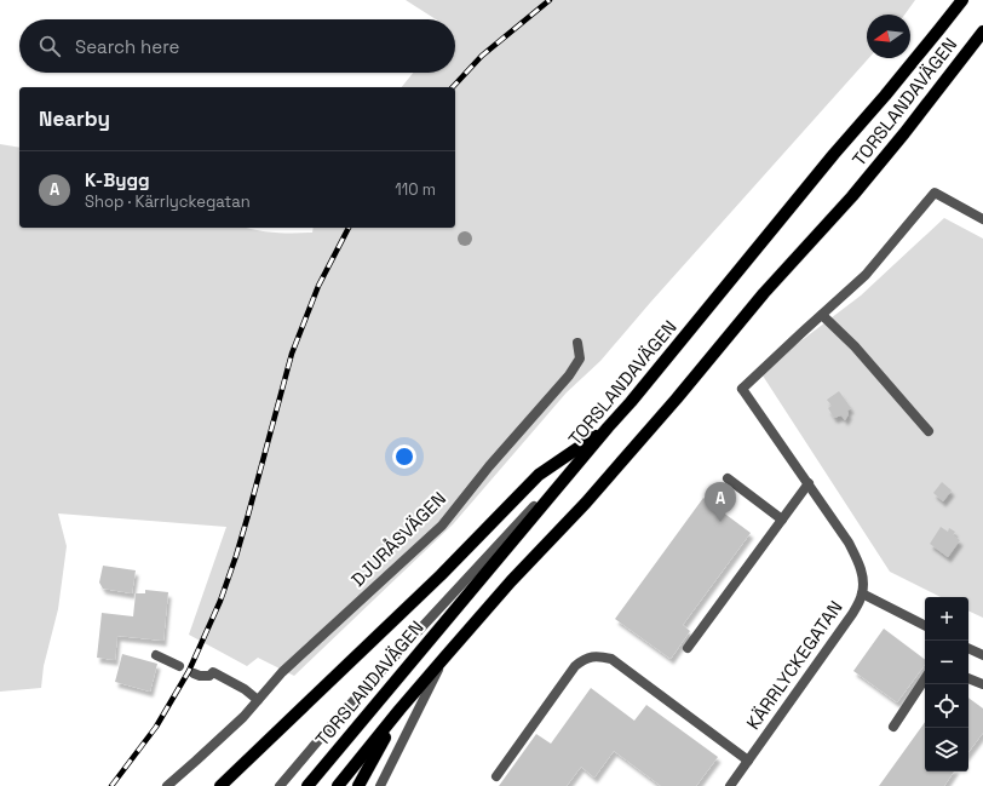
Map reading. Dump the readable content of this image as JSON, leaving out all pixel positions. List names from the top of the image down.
{
  "streets": {
    "main road": ["TORSLANDAVÄGEN"],
    "street": ["DJURÅSVÄGEN", "KÄRRLYCKEGATAN"]
  },
  "north": "left",
  "page": {
    "search": "Search here",
    "heading": "Nearby",
    "list": [
      {
        "mark": "A",
        "name": "K-Bygg",
        "note": "Shop · Kärrlyckegatan",
        "value": "110 m"
      }
    ],
    "pins": "A",
    "map_buttons": ["+", "−"]
  }
}
